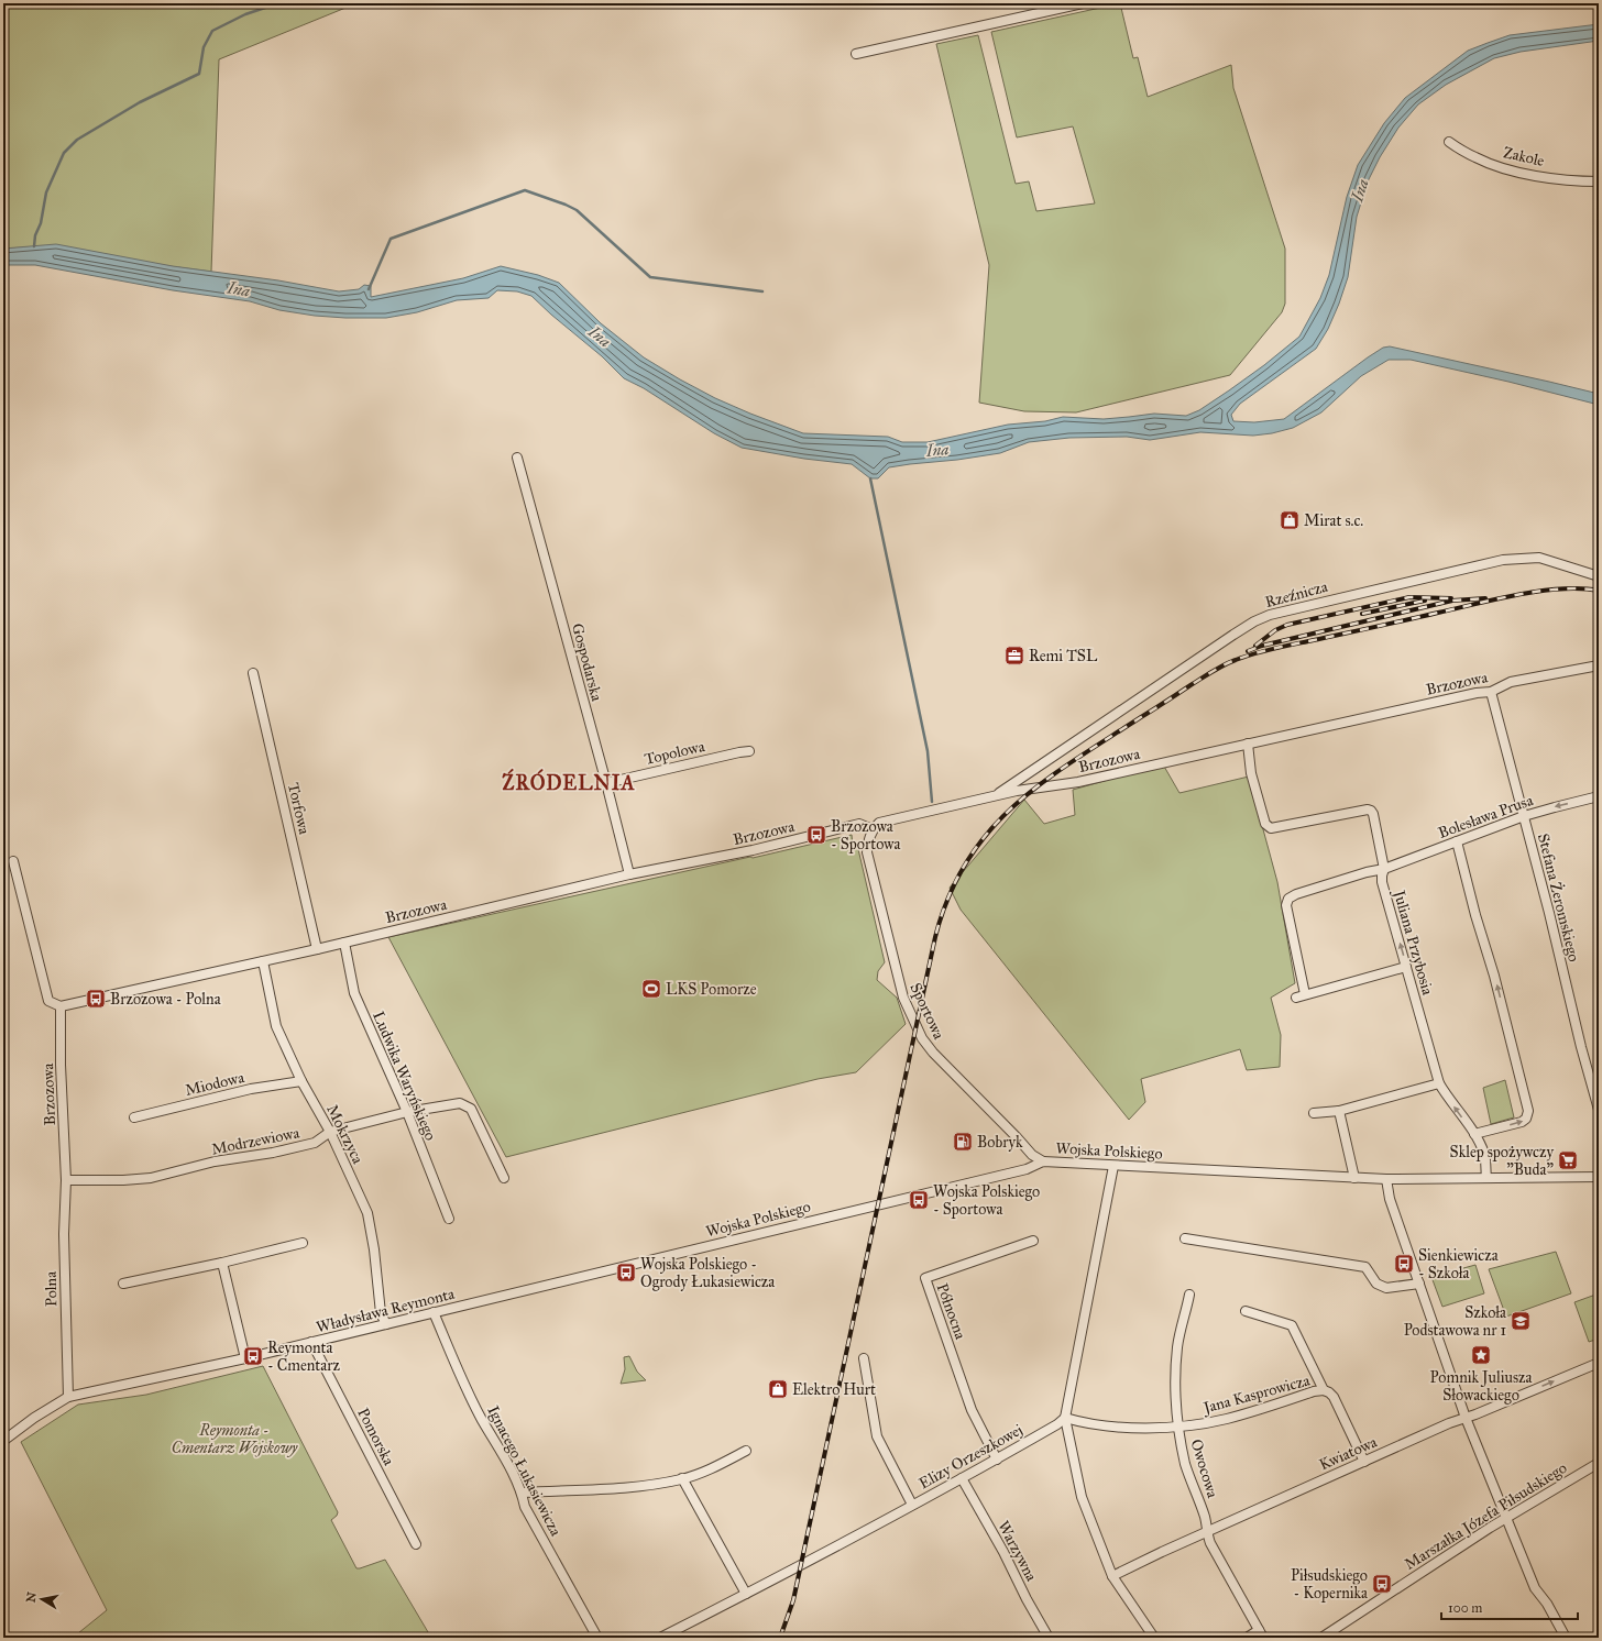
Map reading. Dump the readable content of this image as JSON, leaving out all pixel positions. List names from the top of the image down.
{
  "streets": {
    "street": [
      "Zakole",
      "Rzeźnicza",
      "Gospodarska",
      "Brzozowa",
      "Topolowa",
      "Torfowa",
      "Bolesława Prusa",
      "Stefana Żeromskiego",
      "Juliana Przybosia",
      "Sportowa",
      "Ludwika Waryńskiego",
      "Miodowa",
      "Mokrzyca",
      "Modrzewiowa",
      "Wojska Polskiego",
      "Polna",
      "Władysława Reymonta",
      "Północna",
      "Jana Kasprowicza",
      "Pomorska",
      "Kwiatowa",
      "Elizy Orzeszkowej",
      "Owocowa",
      "Ignacego Łukasiewicza",
      "Marszałka Józefa Piłsudskiego",
      "Warzywna"
    ]
  },
  "crossings": [
    ["Rzeźnicza", "Brzozowa"],
    ["Gospodarska", "Brzozowa"],
    ["Gospodarska", "Topolowa"],
    ["Brzozowa", "Torfowa"],
    ["Brzozowa", "Stefana Żeromskiego"],
    ["Brzozowa", "Juliana Przybosia"],
    ["Brzozowa", "Sportowa"],
    ["Brzozowa", "Ludwika Waryńskiego"],
    ["Brzozowa", "Mokrzyca"],
    ["Brzozowa", "Modrzewiowa"],
    ["Brzozowa", "Polna"],
    ["Bolesława Prusa", "Stefana Żeromskiego"],
    ["Bolesława Prusa", "Juliana Przybosia"],
    ["Juliana Przybosia", "Wojska Polskiego"],
    ["Sportowa", "Wojska Polskiego"],
    ["Ludwika Waryńskiego", "Modrzewiowa"],
    ["Miodowa", "Mokrzyca"],
    ["Mokrzyca", "Modrzewiowa"],
    ["Mokrzyca", "Władysława Reymonta"],
    ["Modrzewiowa", "Polna"],
    ["Wojska Polskiego", "Władysława Reymonta"],
    ["Polna", "Władysława Reymonta"],
    ["Władysława Reymonta", "Pomorska"],
    ["Władysława Reymonta", "Ignacego Łukasiewicza"],
    ["Północna", "Elizy Orzeszkowej"],
    ["Jana Kasprowicza", "Kwiatowa"],
    ["Jana Kasprowicza", "Elizy Orzeszkowej"],
    ["Jana Kasprowicza", "Owocowa"],
    ["Kwiatowa", "Owocowa"],
    ["Elizy Orzeszkowej", "Warzywna"]
  ],
  "districts": ["ŹRÓDELNIA"],
  "water": ["Ina"],
  "parks": ["Reymonta - Cmentarz Wojskowy"],
  "places": {
    "shop": ["Mirat s.c.", "Elektro Hurt"],
    "office": ["Remi TSL"],
    "bus stop": [
      "Brzozowa - Sportowa",
      "Brzozowa - Polna",
      "Wojska Polskiego - Sportowa",
      "Sienkiewicza - Szkoła",
      "Wojska Polskiego - Ogrody Łukasiewicza",
      "Reymonta - Cmentarz",
      "Piłsudskiego - Kopernika"
    ],
    "sports": ["LKS Pomorze"],
    "fuel station": ["Bobryk"],
    "supermarket": ["Sklep spożywczy \"Buda\""],
    "school or university": ["Szkoła Podstawowa nr 1"],
    "place": ["Pomnik Juliusza Słowackiego"]
  },
  "scale_bar": "100 m",
  "north": "left"
}
